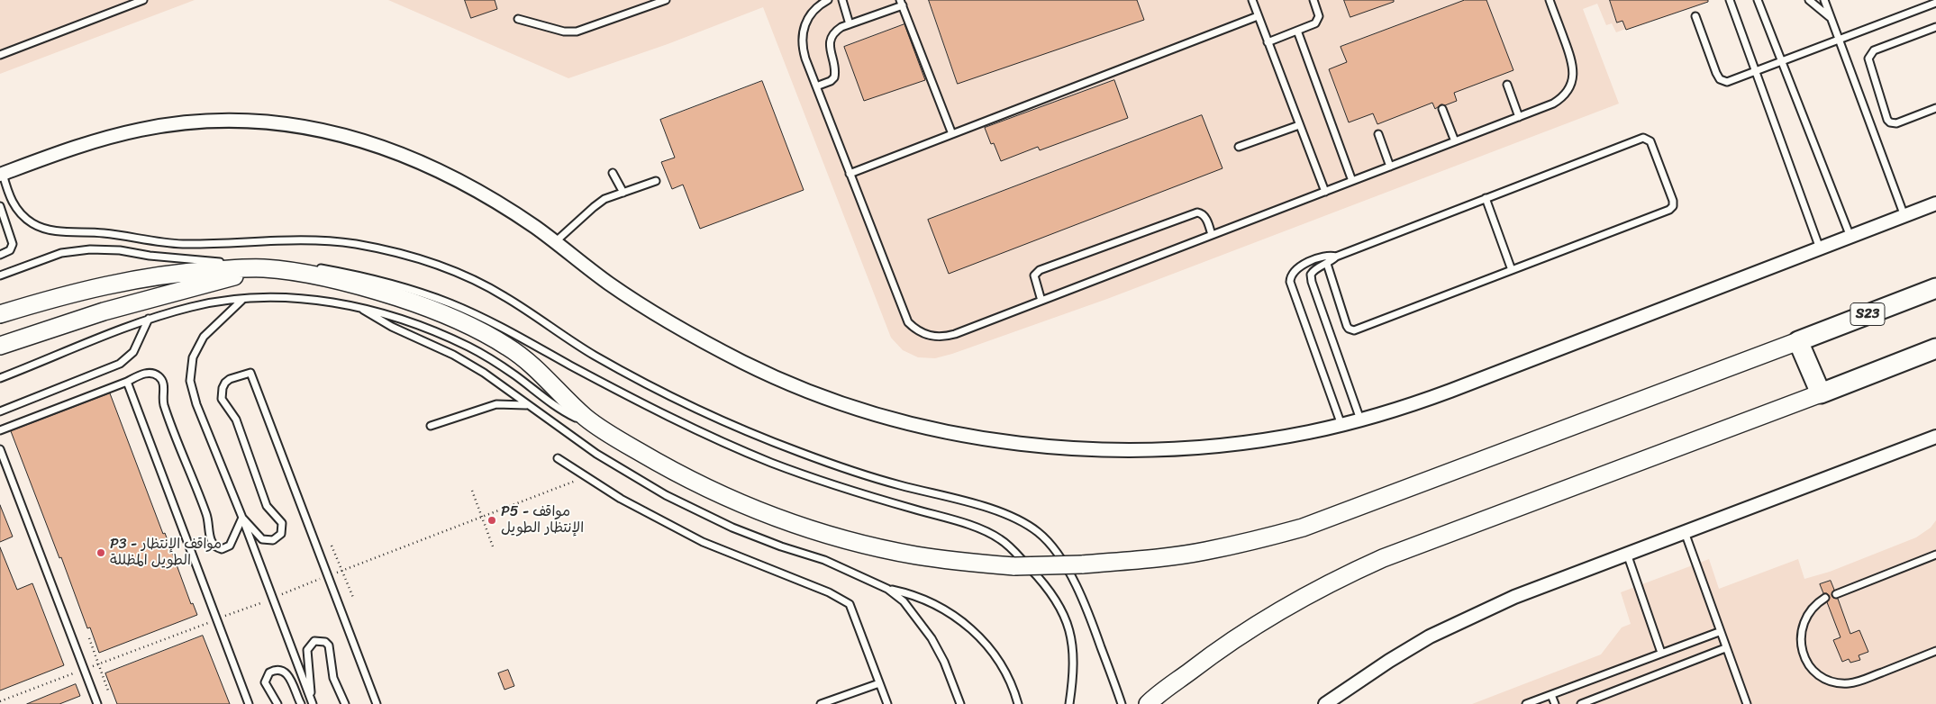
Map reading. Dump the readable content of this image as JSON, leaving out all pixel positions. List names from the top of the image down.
{
  "streets": {
    "main road": ["S23"]
  },
  "places": ["P5 - مواقف الإنتظار الطويل", "P3 - مواقف الإنتظار الطويل المظللة"]
}
